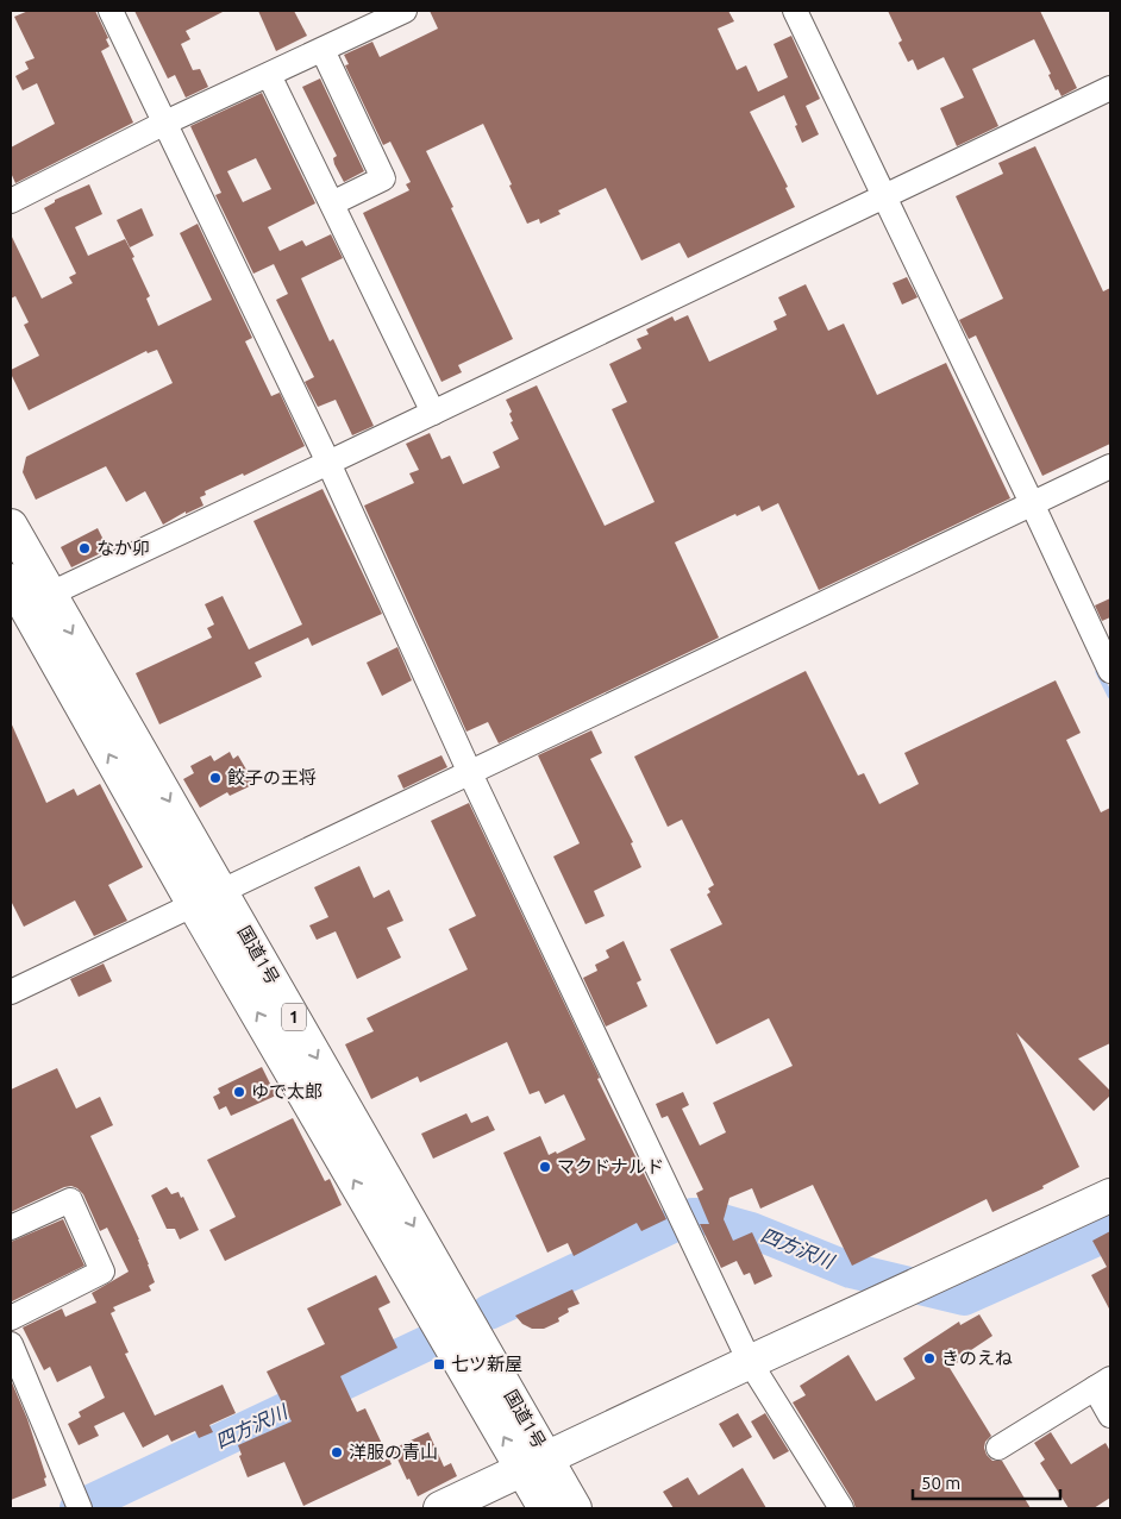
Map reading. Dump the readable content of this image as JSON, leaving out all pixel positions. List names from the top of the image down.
{
  "streets": {
    "main road": ["国道1号", "1"]
  },
  "water": ["四方沢川"],
  "places": {
    "other": [
      "なか卯",
      "餃子の王将",
      "ゆで太郎",
      "マクドナルド",
      "きのえね",
      "洋服の青山"
    ],
    "transit": ["七ツ新屋"]
  },
  "scale_bar": "50 m"
}
